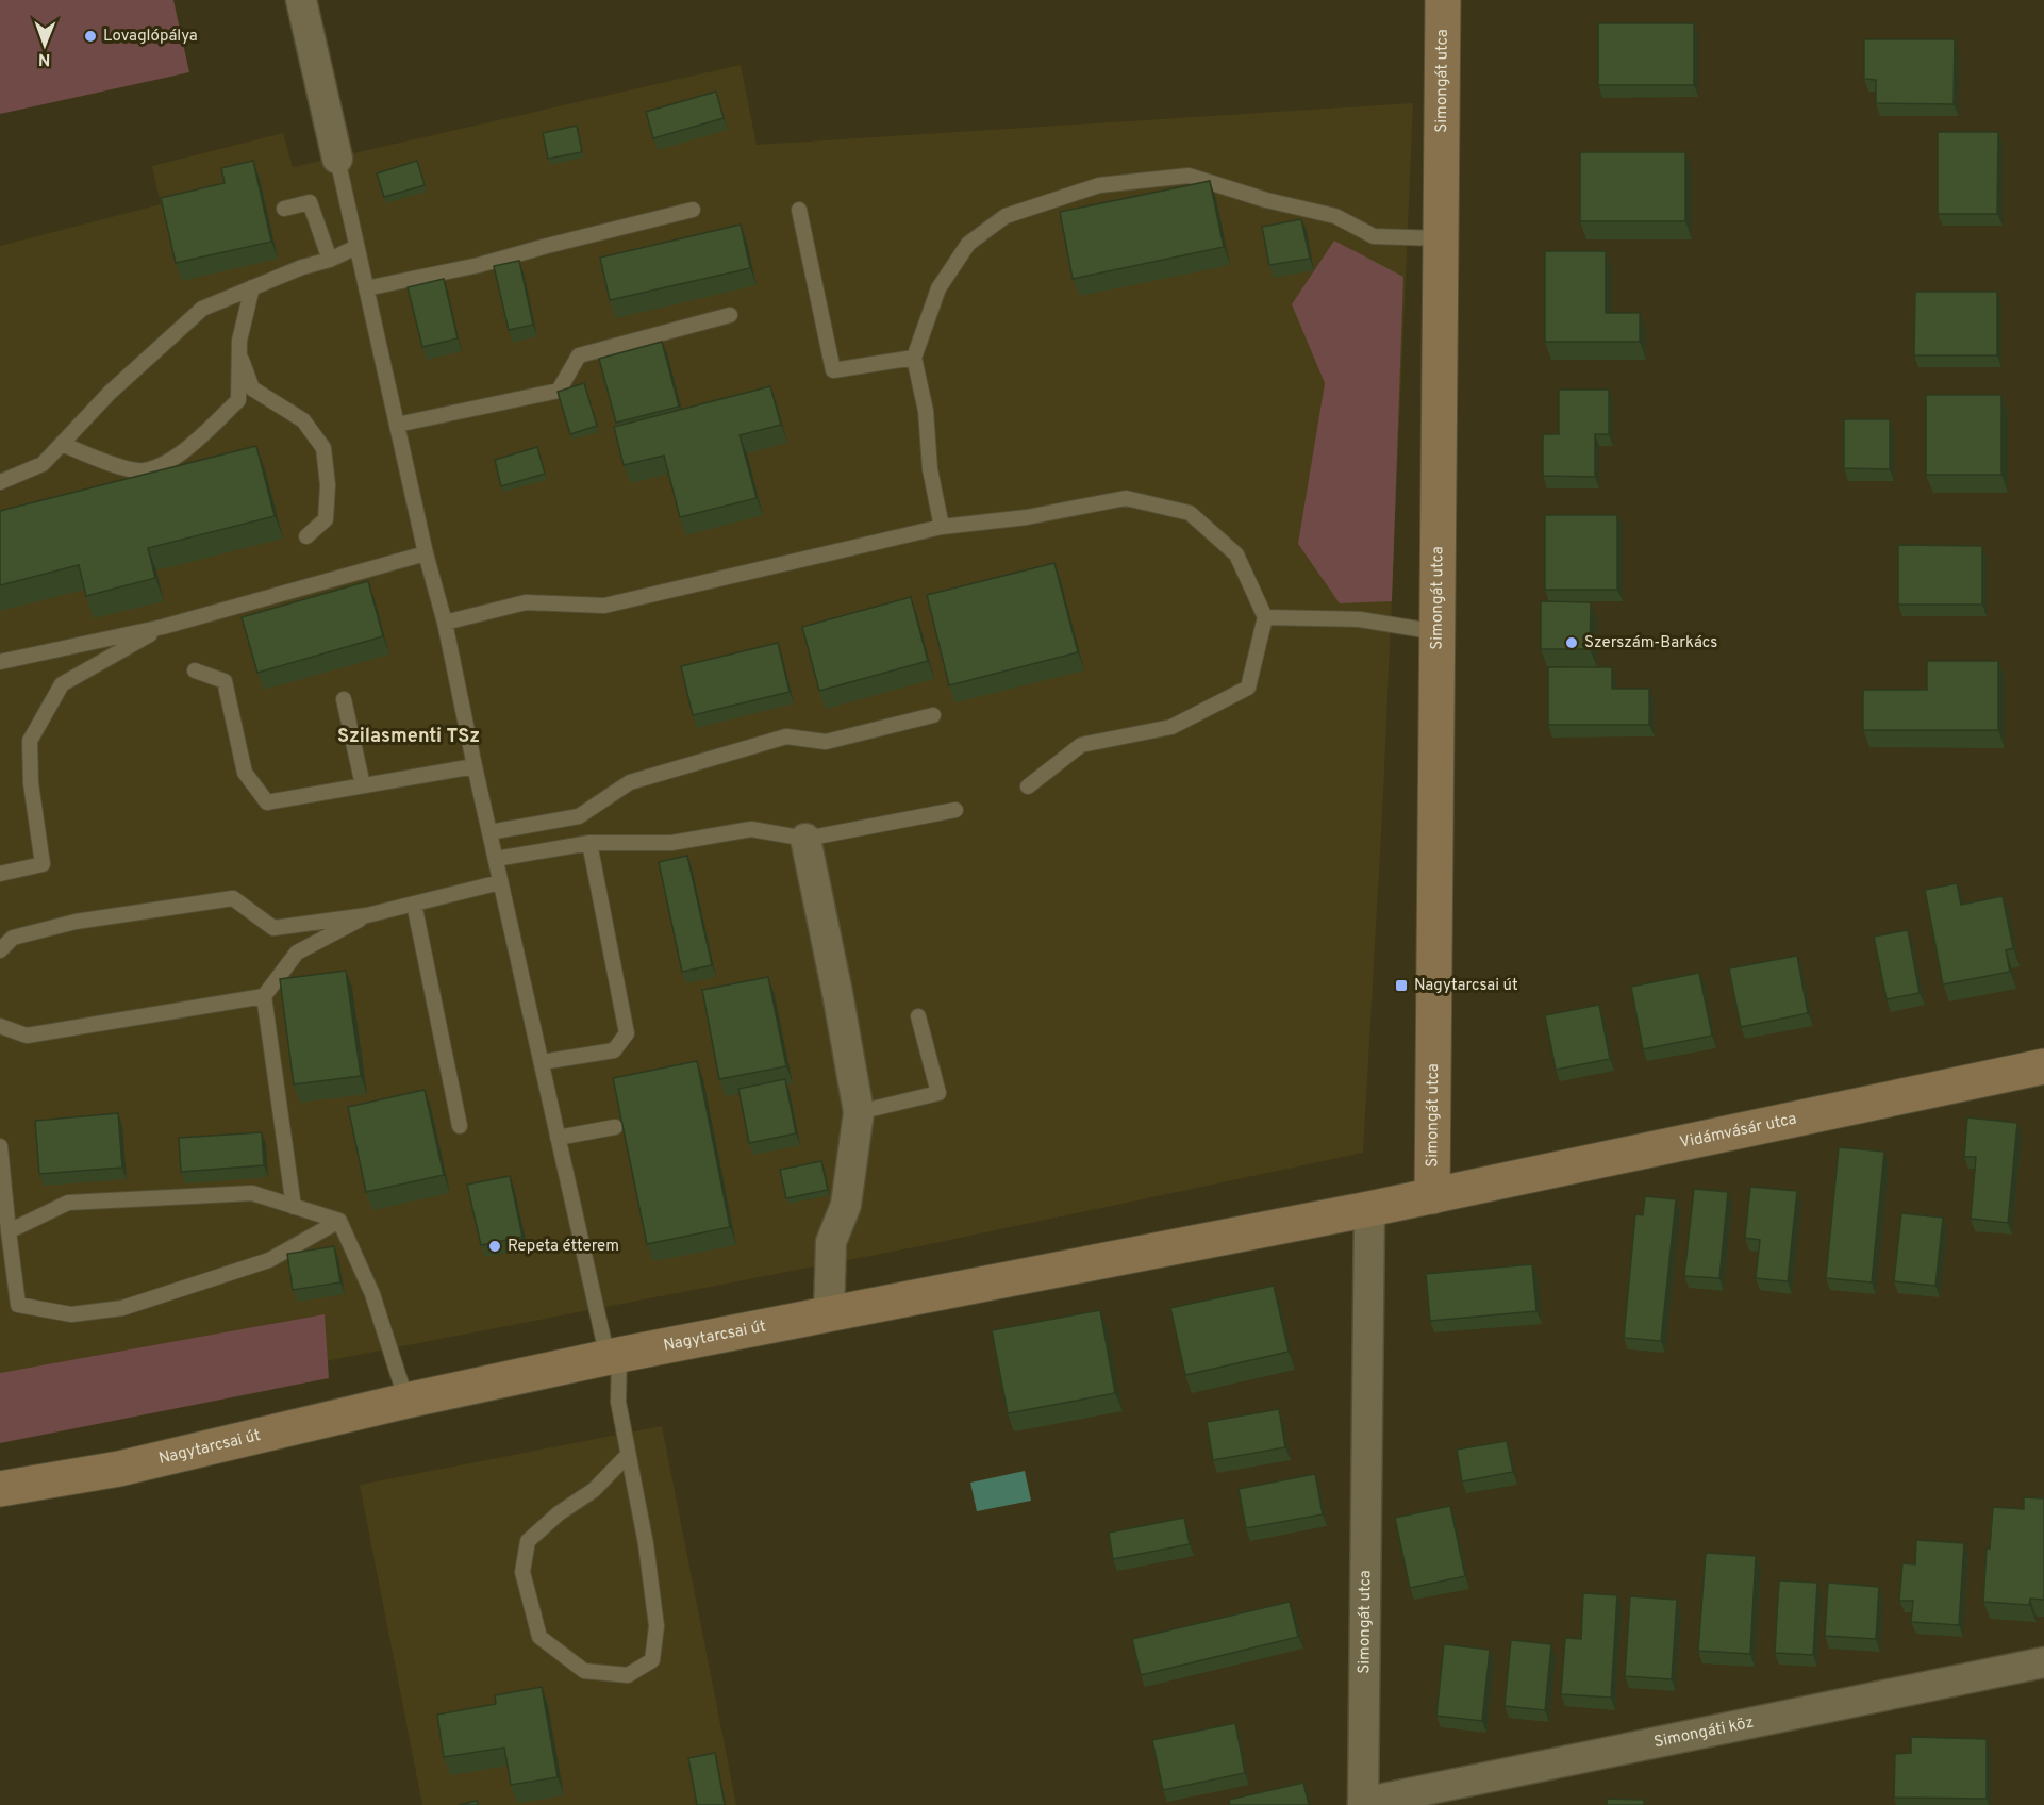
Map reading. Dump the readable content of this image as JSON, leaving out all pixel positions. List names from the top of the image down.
{
  "streets": {
    "main road": ["Simongát utca", "Vidámvásár utca", "Nagytarcsai út"],
    "street": ["Simongáti köz"]
  },
  "crossings": [
    ["Simongát utca", "Vidámvásár utca"],
    ["Simongát utca", "Nagytarcsai út"],
    ["Simongát utca", "Simongáti köz"],
    ["Vidámvásár utca", "Nagytarcsai út"]
  ],
  "districts": ["Szilasmenti TSz"],
  "places": {
    "other": ["Lovaglópálya", "Szerszám-Barkács", "Repeta étterem"],
    "transit": ["Nagytarcsai út"]
  },
  "north": "bottom"
}
